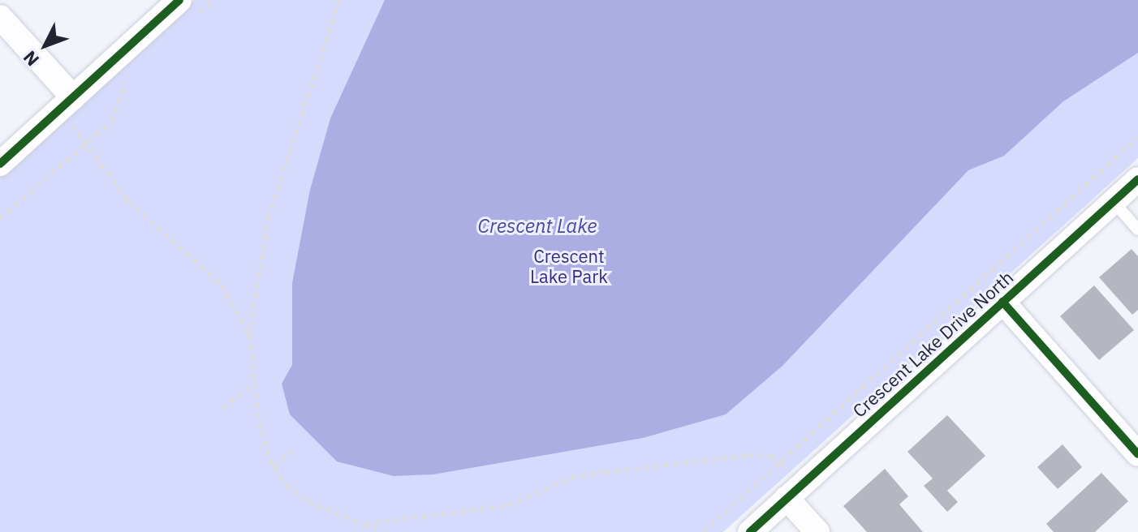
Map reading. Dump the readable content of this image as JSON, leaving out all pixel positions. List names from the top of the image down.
{
  "streets": {
    "street": ["Crescent Lake Drive North"]
  },
  "water": ["Crescent Lake"],
  "parks": ["Crescent Lake Park"],
  "north": "bottom left"
}
